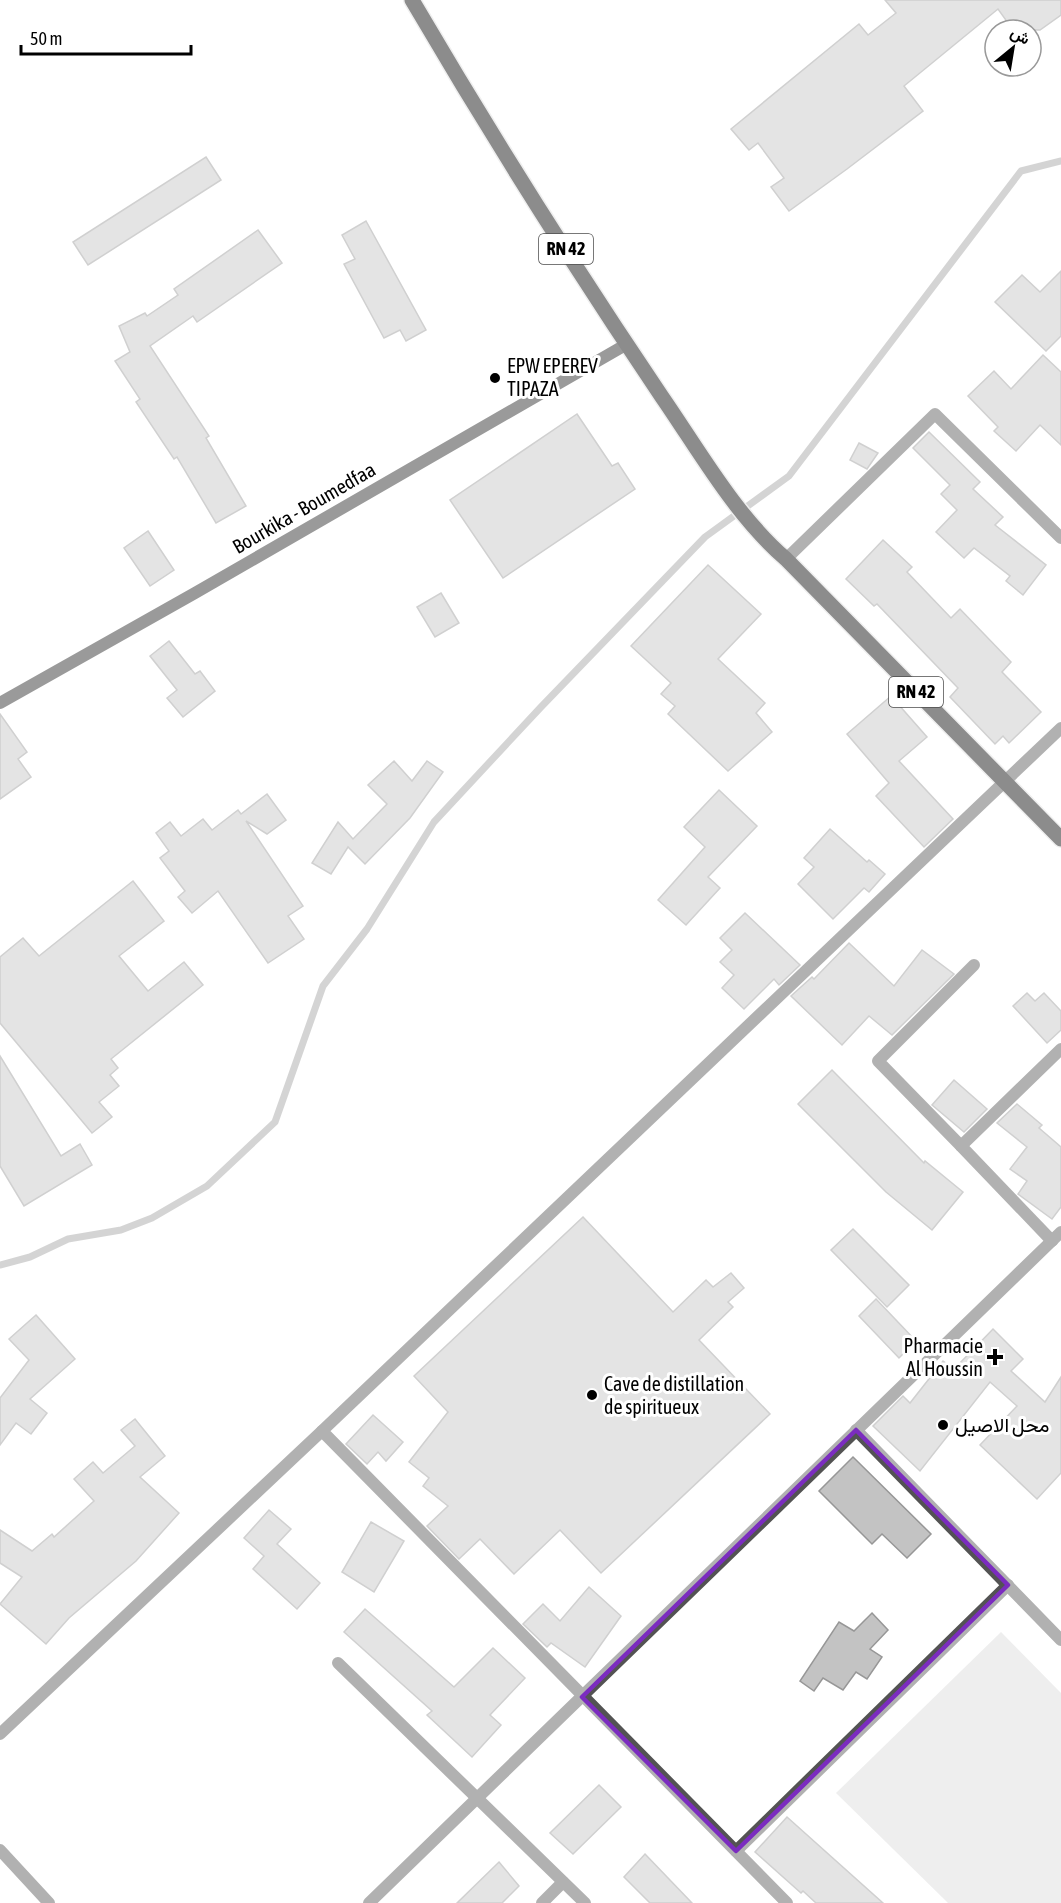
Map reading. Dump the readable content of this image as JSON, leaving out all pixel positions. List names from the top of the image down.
{
  "streets": {
    "main road": ["RN 42", "Bourkika - Boumedfaa"]
  },
  "crossings": [
    ["RN 42", "Bourkika - Boumedfaa"]
  ],
  "places": {
    "other": ["EPW EPEREV TIPAZA", "Cave de distillation de spiritueux", "محل الاصيل"],
    "health": ["Pharmacie Al Houssin"]
  },
  "scale_bar": "50 m",
  "north": "top right"
}
